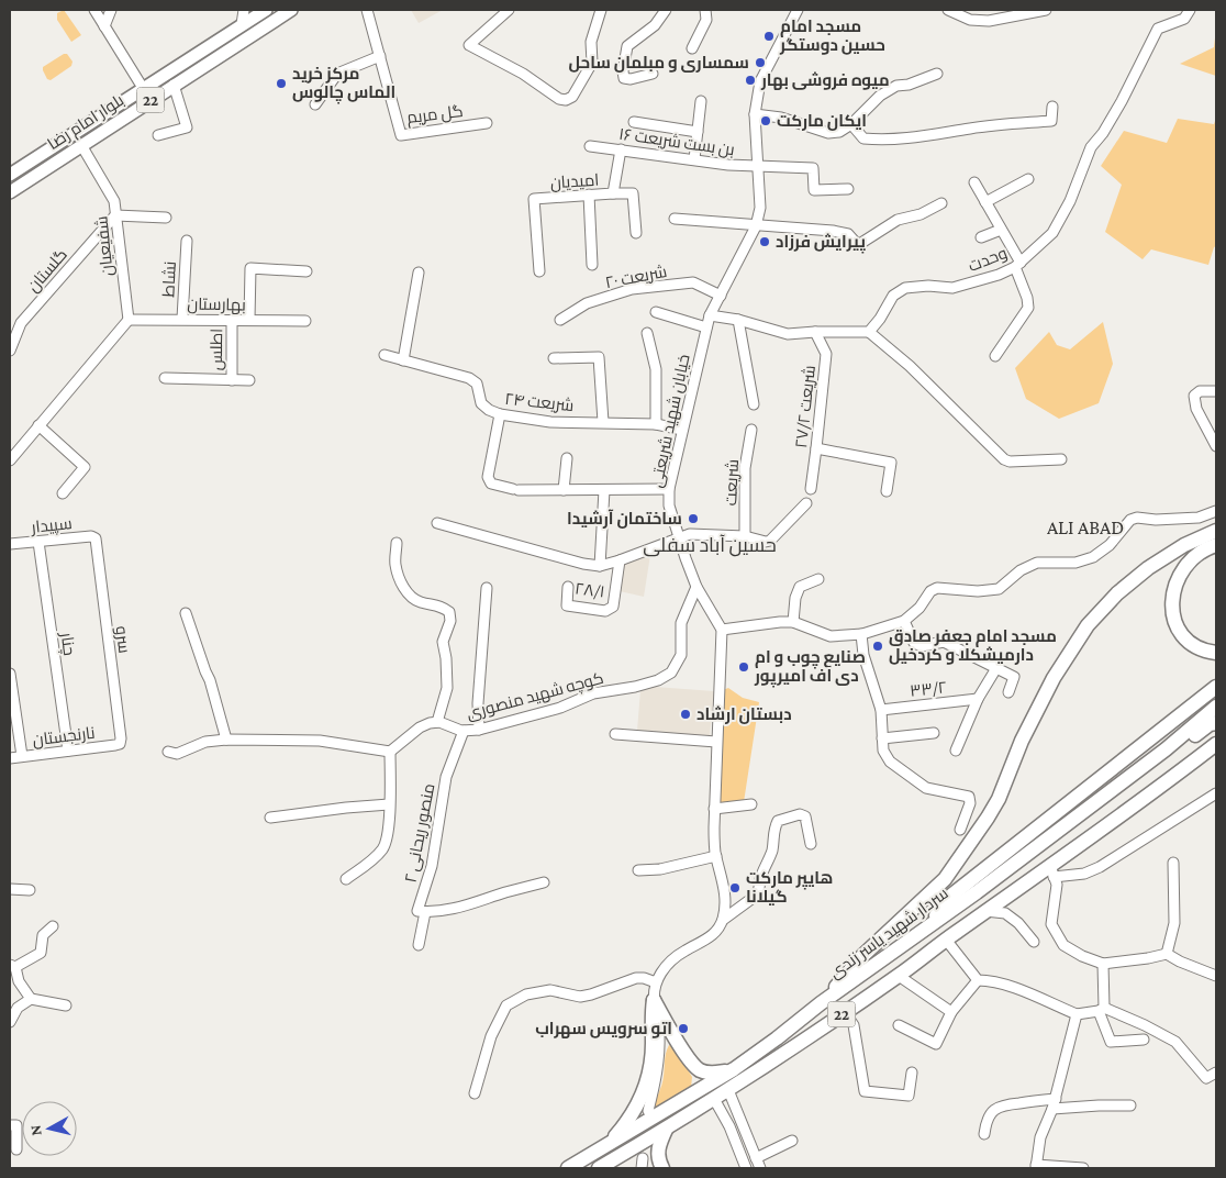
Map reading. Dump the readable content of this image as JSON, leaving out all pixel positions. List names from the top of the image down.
{
  "streets": {
    "highway": ["22", "سردار شهید یاسر زندی"],
    "main road": ["بلوار امام رضا"],
    "street": [
      "گل مریم",
      "بن بست شریعت ۱۶",
      "امیدیان",
      "شفیعیان",
      "وحدت",
      "گلستان",
      "شریعت ۲۰",
      "نشاط",
      "بهارستان",
      "اطلس",
      "شریعت ۲۴",
      "شریعت ۲۷/۲",
      "خیابان شهید شریعتی",
      "شریعت",
      "سپیدار",
      "۲۸/۱",
      "سرو",
      "چنار",
      "۳۳/۲",
      "کوچه شهید منصوری",
      "نارنجستان",
      "منصور ریحانی ۲"
    ]
  },
  "crossings": [
    ["بلوار امام رضا", "شفیعیان"],
    ["بن بست شریعت ۱۶", "امیدیان"],
    ["بن بست شریعت ۱۶", "خیابان شهید شریعتی"],
    ["شفیعیان", "گلستان"],
    ["شفیعیان", "بهارستان"],
    ["شریعت ۲۰", "خیابان شهید شریعتی"],
    ["نشاط", "بهارستان"],
    ["بهارستان", "اطلس"],
    ["شریعت ۲۴", "خیابان شهید شریعتی"],
    ["خیابان شهید شریعتی", "کوچه شهید منصوری"],
    ["سپیدار", "سرو"],
    ["سپیدار", "چنار"],
    ["سرو", "نارنجستان"],
    ["چنار", "نارنجستان"],
    ["کوچه شهید منصوری", "منصور ریحانی ۲"]
  ],
  "districts": ["ALI ABAD", "حسین آباد سفلی"],
  "places": [
    "مسجد امام حسین دوستگر",
    "سمساری و مبلمان ساحل",
    "میوه فروشی بهار",
    "مرکز خرید الماس چالوس",
    "ایکان مارکت",
    "پیرایش فرزاد",
    "ساختمان آرشیدا",
    "مسجد امام جعفر صادق دارمیشکلا و کردخیل",
    "صنایع چوب و ام دی اف امیرپور",
    "دبستان ارشاد",
    "هایپر مارکت گیلانا",
    "اتو سرویس سهراب"
  ],
  "north": "left"
}
